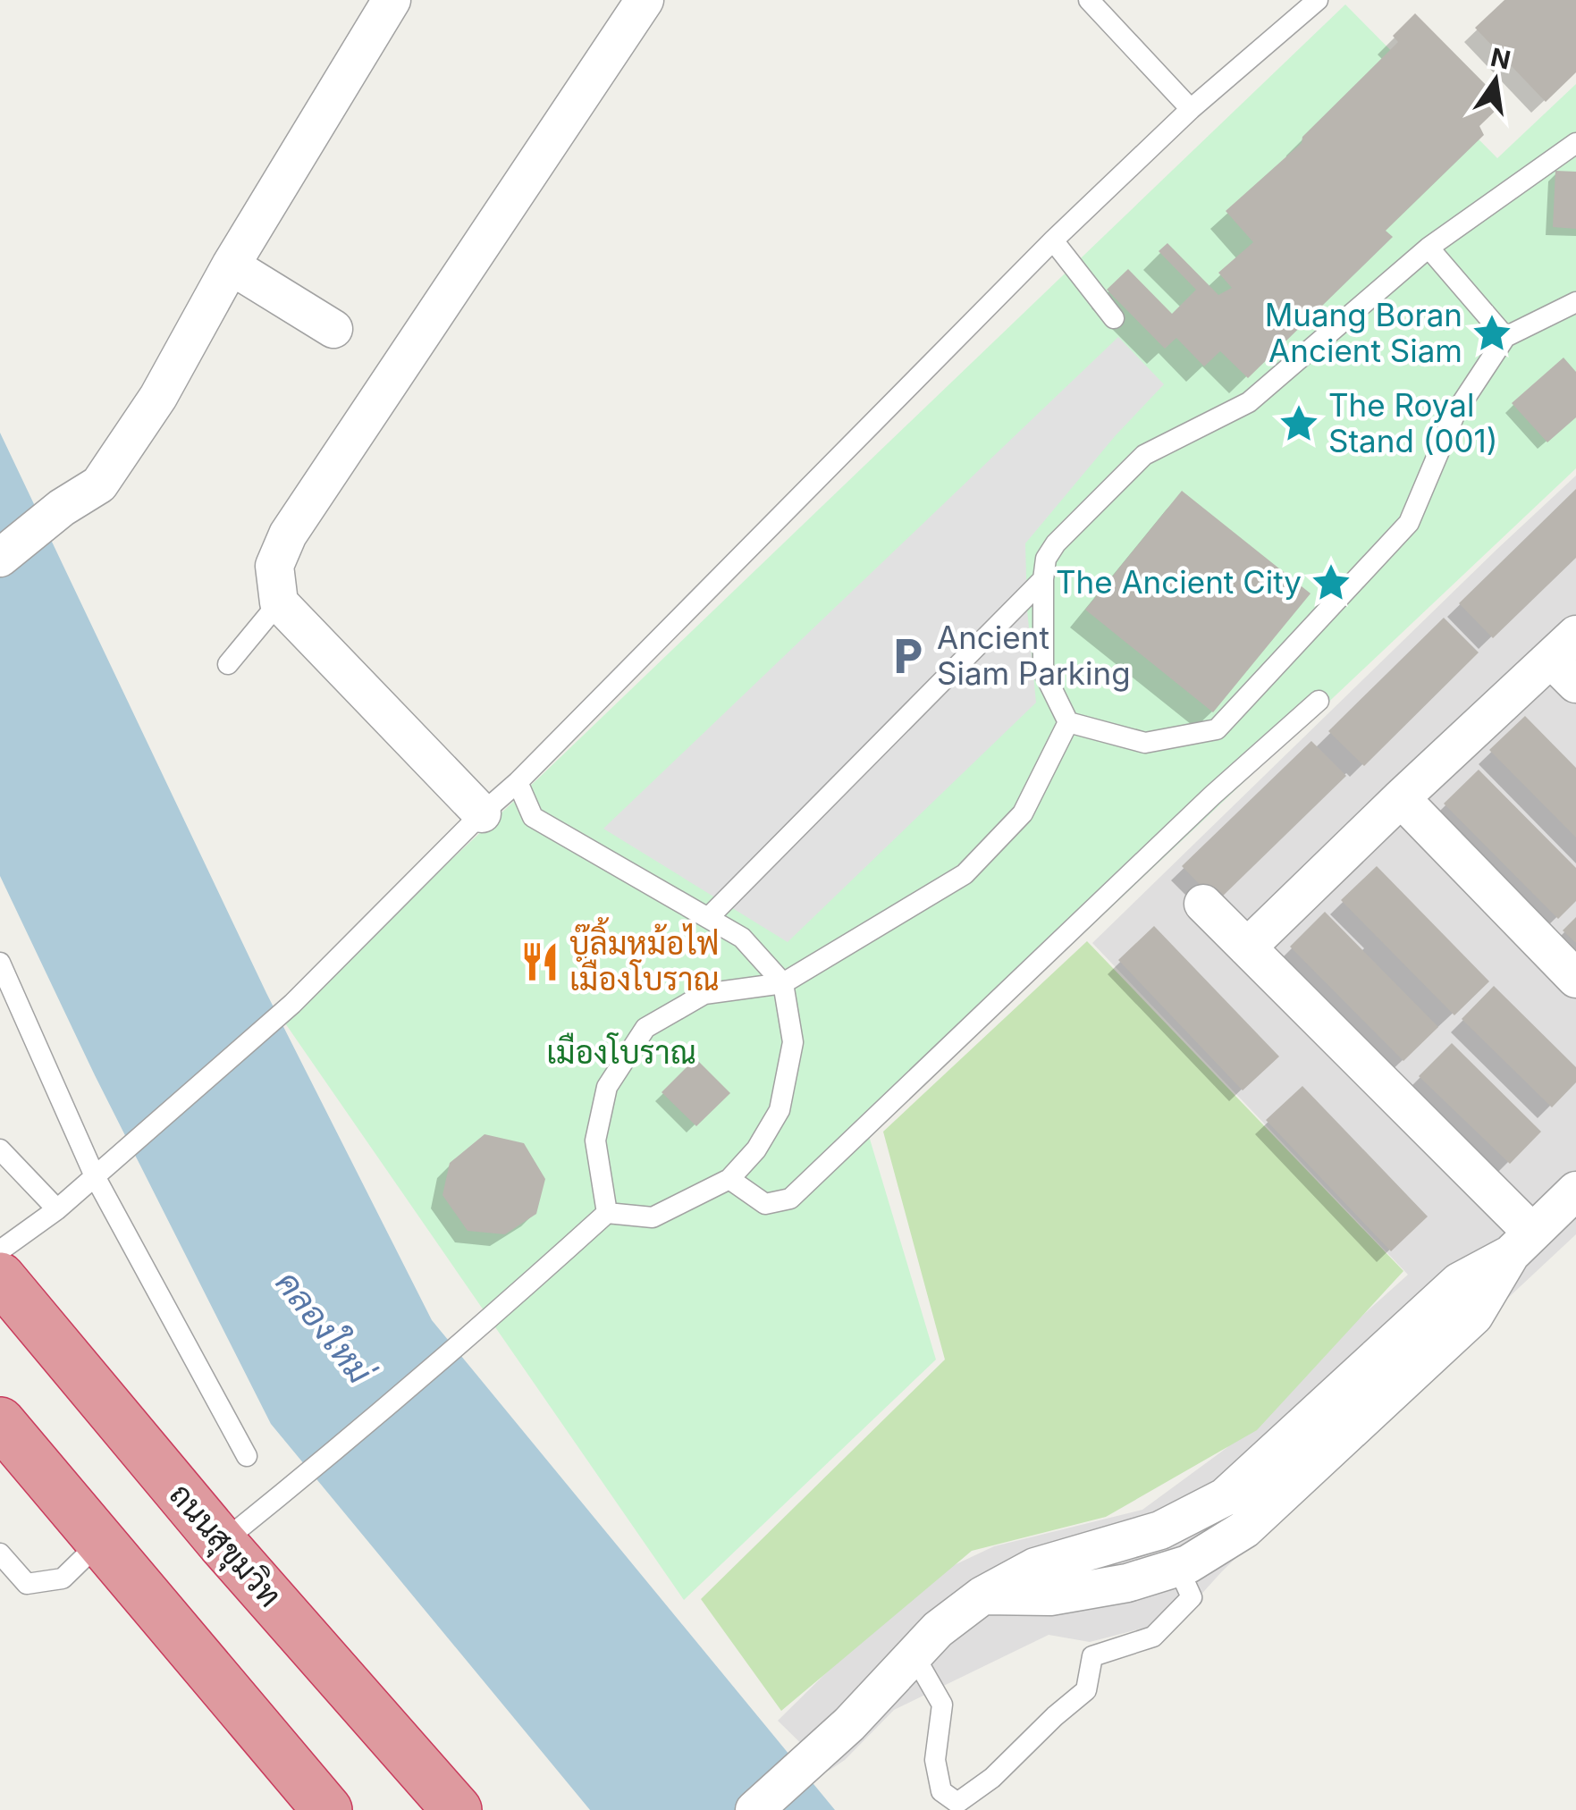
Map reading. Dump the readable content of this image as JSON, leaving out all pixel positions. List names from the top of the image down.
{
  "streets": {
    "highway": ["ถนนสุขุมวิท"]
  },
  "water": ["คลองใหม่"],
  "parks": ["เมืองโบราณ"],
  "places": {
    "place": ["Muang Boran Ancient Siam", "The Royal Stand (001)", "The Ancient City"],
    "parking": ["Ancient Siam Parking"],
    "restaurant": ["บู๊ลิ้มหม้อไฟ เมืองโบราณ"]
  },
  "north": "top"
}
